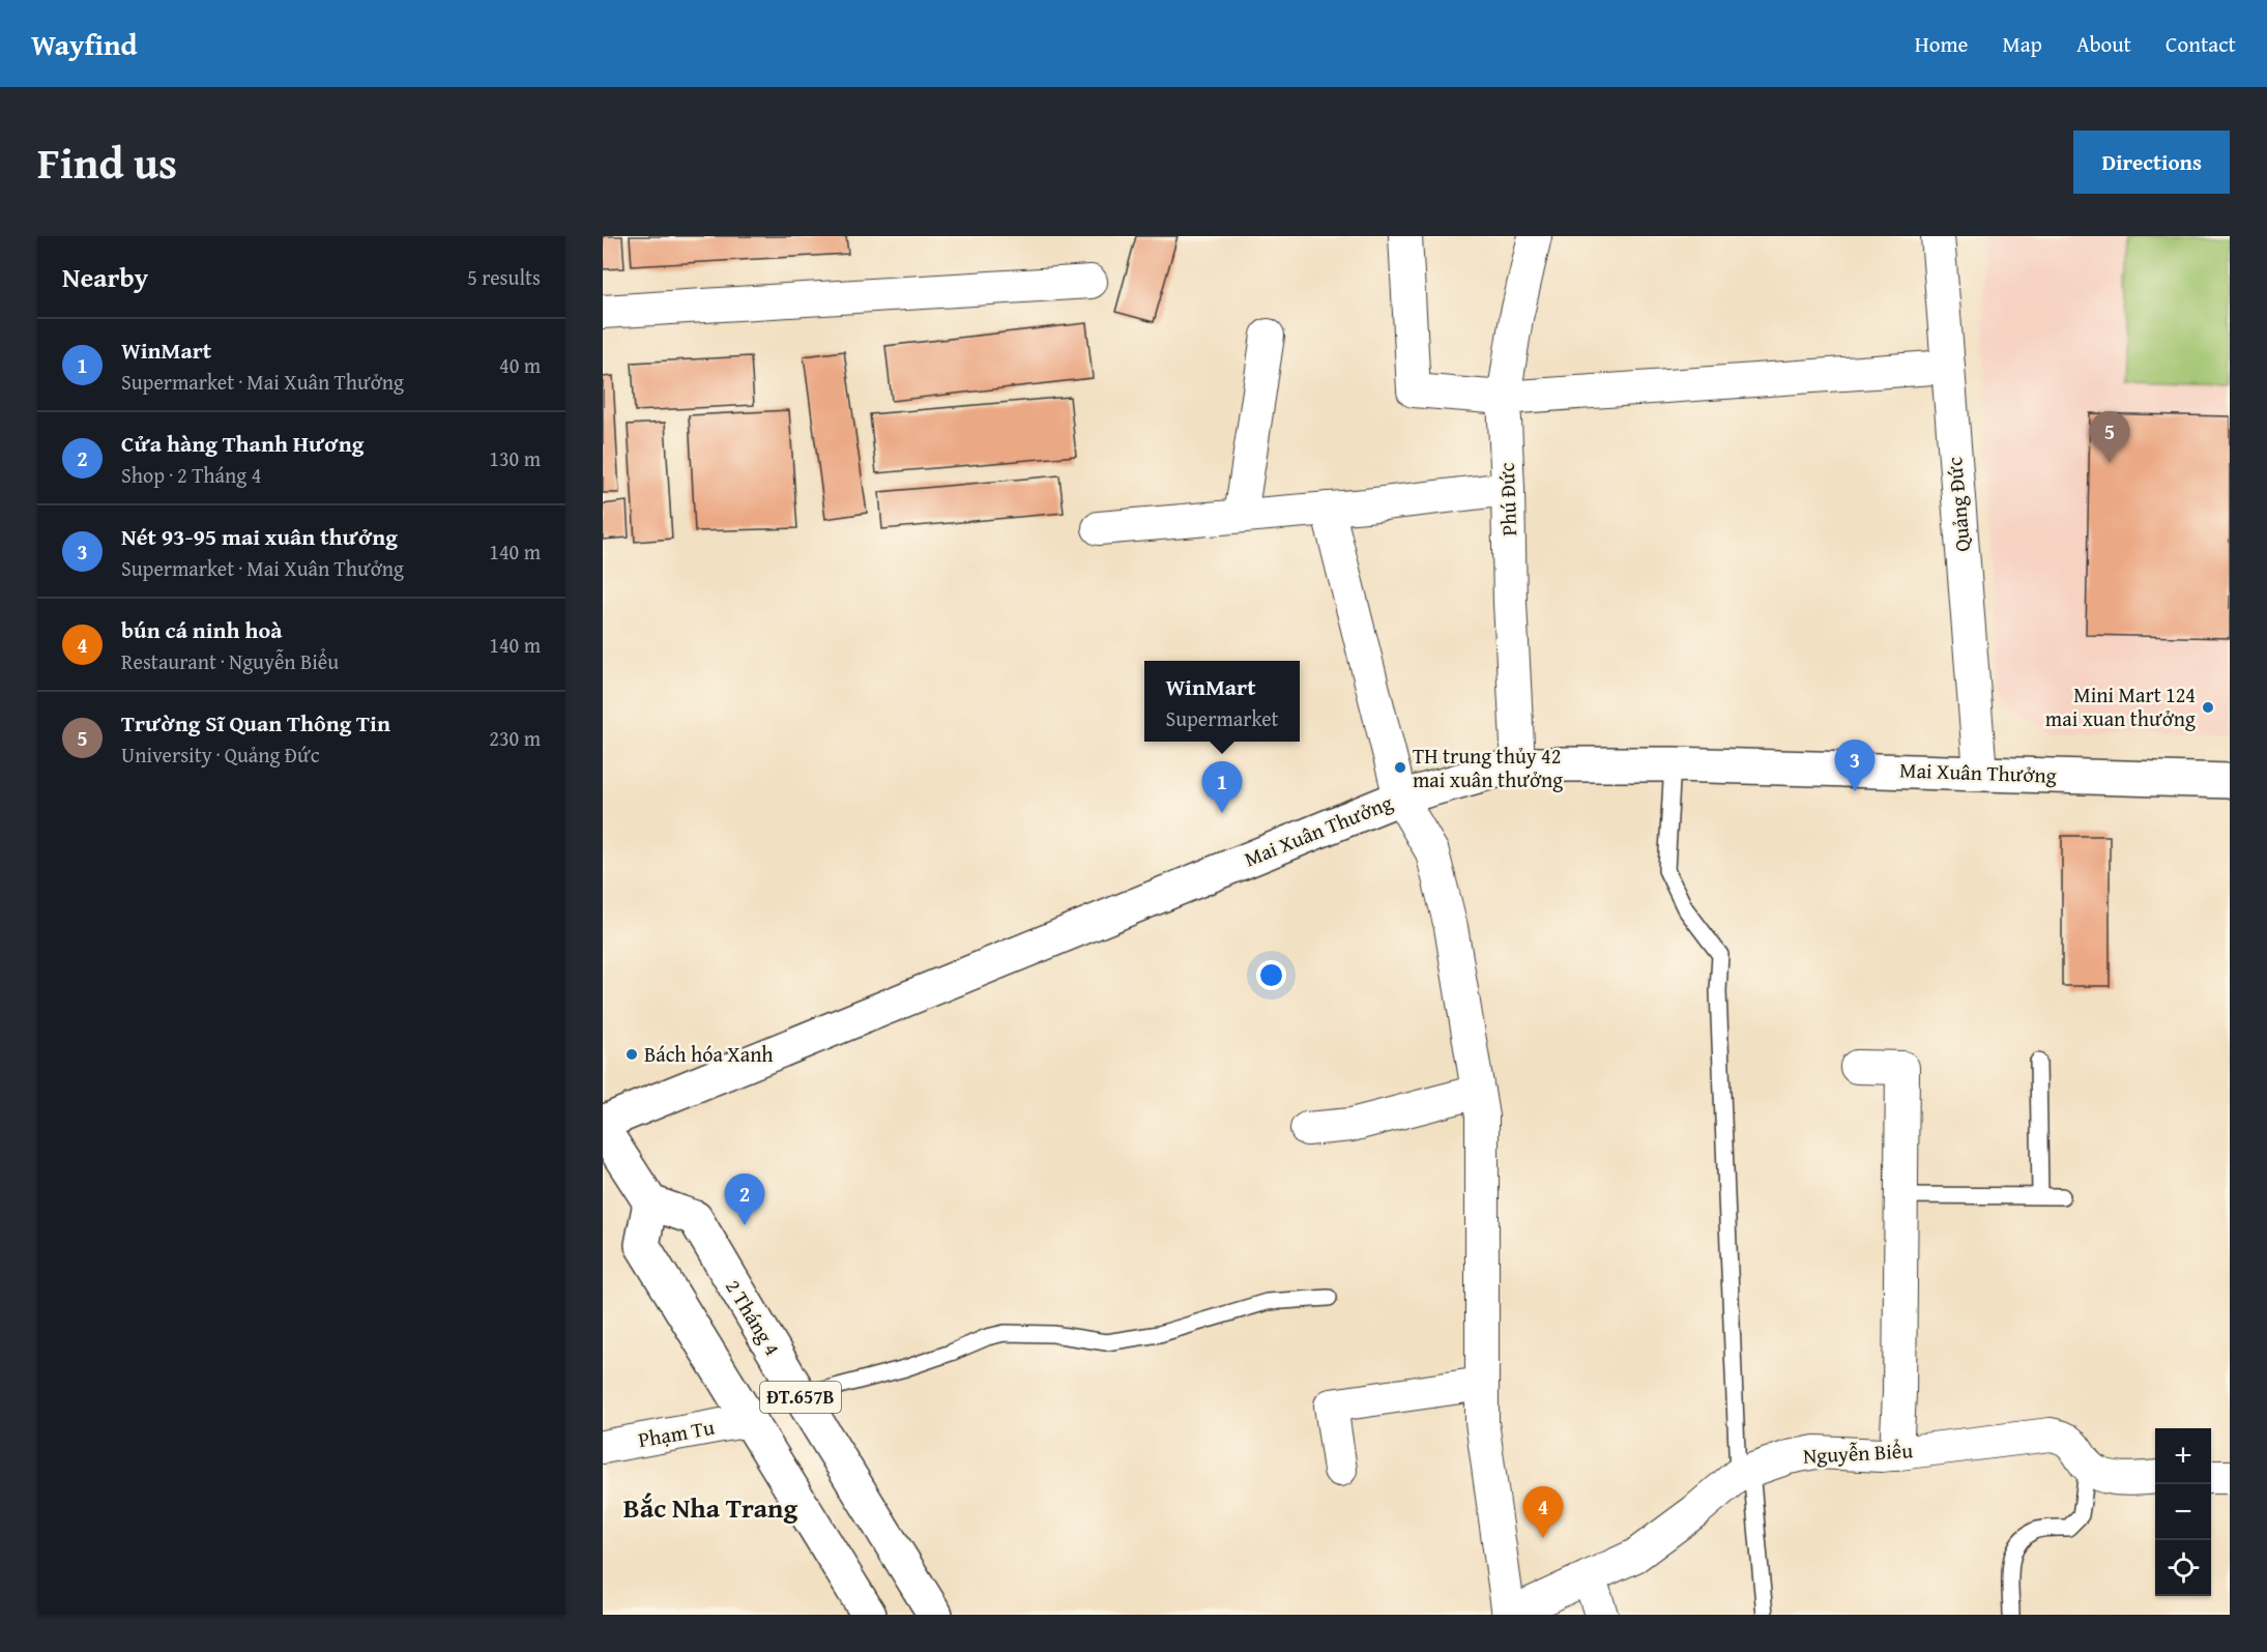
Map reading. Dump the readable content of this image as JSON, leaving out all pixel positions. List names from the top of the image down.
{
  "streets": {
    "main road": ["Mai Xuân Thưởng", "2 Tháng 4", "ĐT.657B"],
    "street": [
      "Phú Đức",
      "Quảng Đức",
      "Phạm Tu",
      "Nguyễn Biểu"
    ]
  },
  "crossings": [
    ["Phú Đức", "Mai Xuân Thưởng"],
    ["Quảng Đức", "Mai Xuân Thưởng"],
    ["2 Tháng 4", "ĐT.657B"],
    ["ĐT.657B", "Phạm Tu"]
  ],
  "districts": ["Bắc Nha Trang"],
  "places": ["Mini Mart 124 mai xuan thưởng", "TH trung thủy 42 mai xuân thưởng", "Bách hóa Xanh"],
  "page": {
    "header": "Wayfind",
    "nav": [
      "Home",
      "Map",
      "About",
      "Contact"
    ],
    "title": "Find us",
    "buttons": "Directions",
    "heading": ["Nearby", "5 results"],
    "list": [
      {
        "mark": "1",
        "name": "WinMart",
        "note": "Supermarket · Mai Xuân Thưởng",
        "value": "40 m"
      },
      {
        "mark": "2",
        "name": "Cửa hàng Thanh Hương",
        "note": "Shop · 2 Tháng 4",
        "value": "130 m"
      },
      {
        "mark": "3",
        "name": "Nét 93-95 mai xuân thưởng",
        "note": "Supermarket · Mai Xuân Thưởng",
        "value": "140 m"
      },
      {
        "mark": "4",
        "name": "bún cá ninh hoà",
        "note": "Restaurant · Nguyễn Biểu",
        "value": "140 m"
      },
      {
        "mark": "5",
        "name": "Trường Sĩ Quan Thông Tin",
        "note": "University · Quảng Đức",
        "value": "230 m"
      }
    ],
    "pins": [
      "5",
      "3",
      "1",
      "2",
      "4"
    ],
    "popup": ["WinMart", "Supermarket"],
    "map_buttons": ["+", "−"]
  }
}
